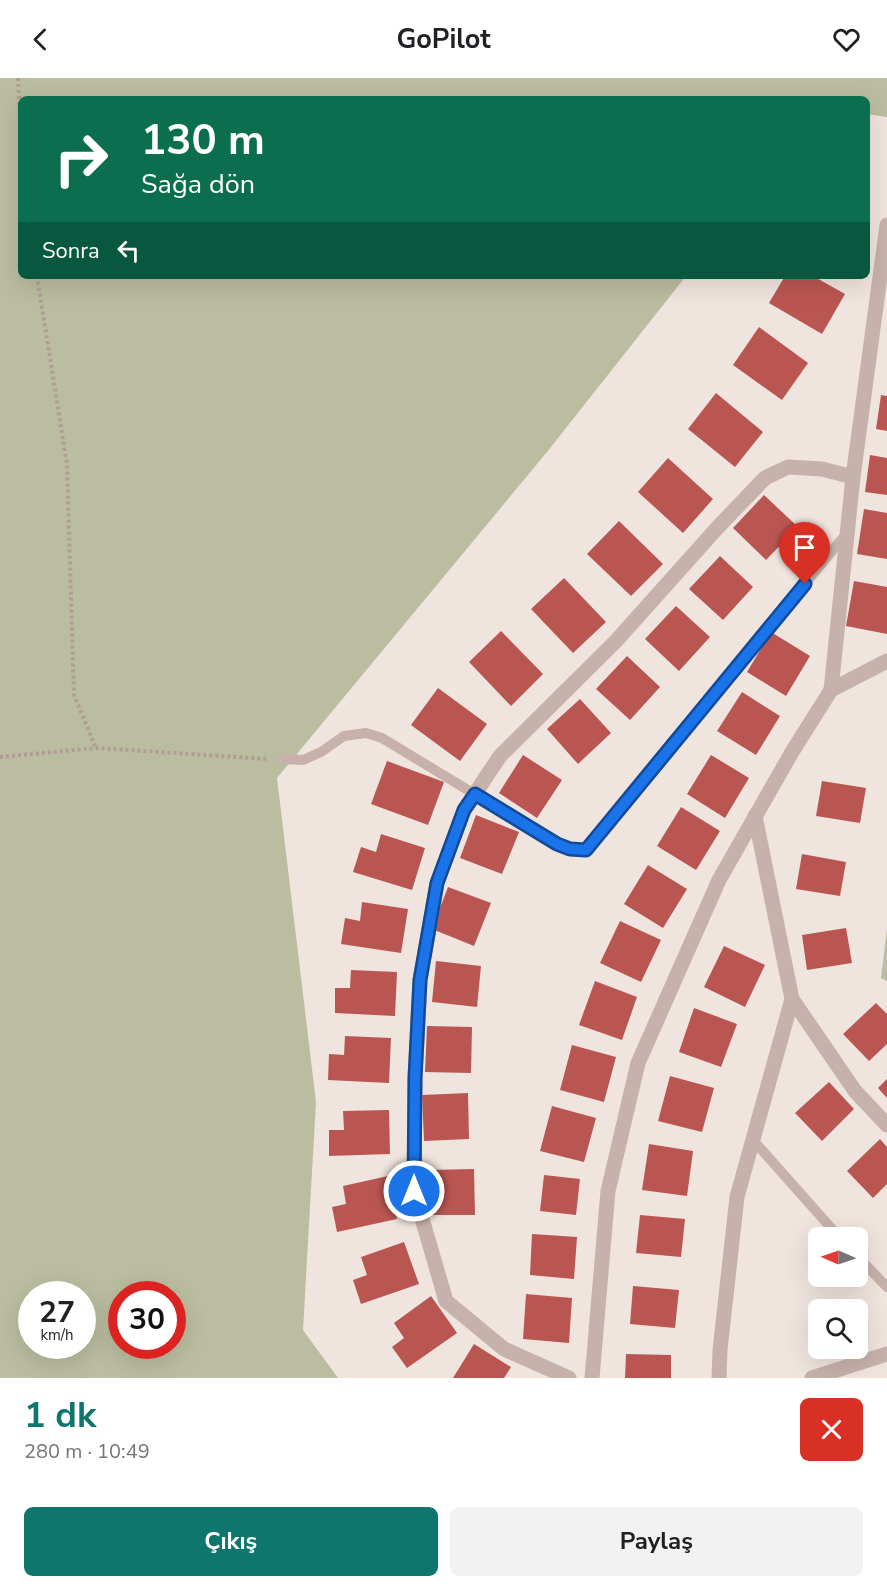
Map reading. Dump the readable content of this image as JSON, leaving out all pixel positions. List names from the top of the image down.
{
  "north": "left",
  "page": {
    "header": "GoPilot",
    "turn": ["130 m", "Sağa dön"],
    "then": "Sonra",
    "speed": "27 km/h",
    "limit": "30",
    "heading": ["1 dk", "280 m · 10:49"],
    "buttons": ["Çıkış", "Paylaş"]
  }
}
